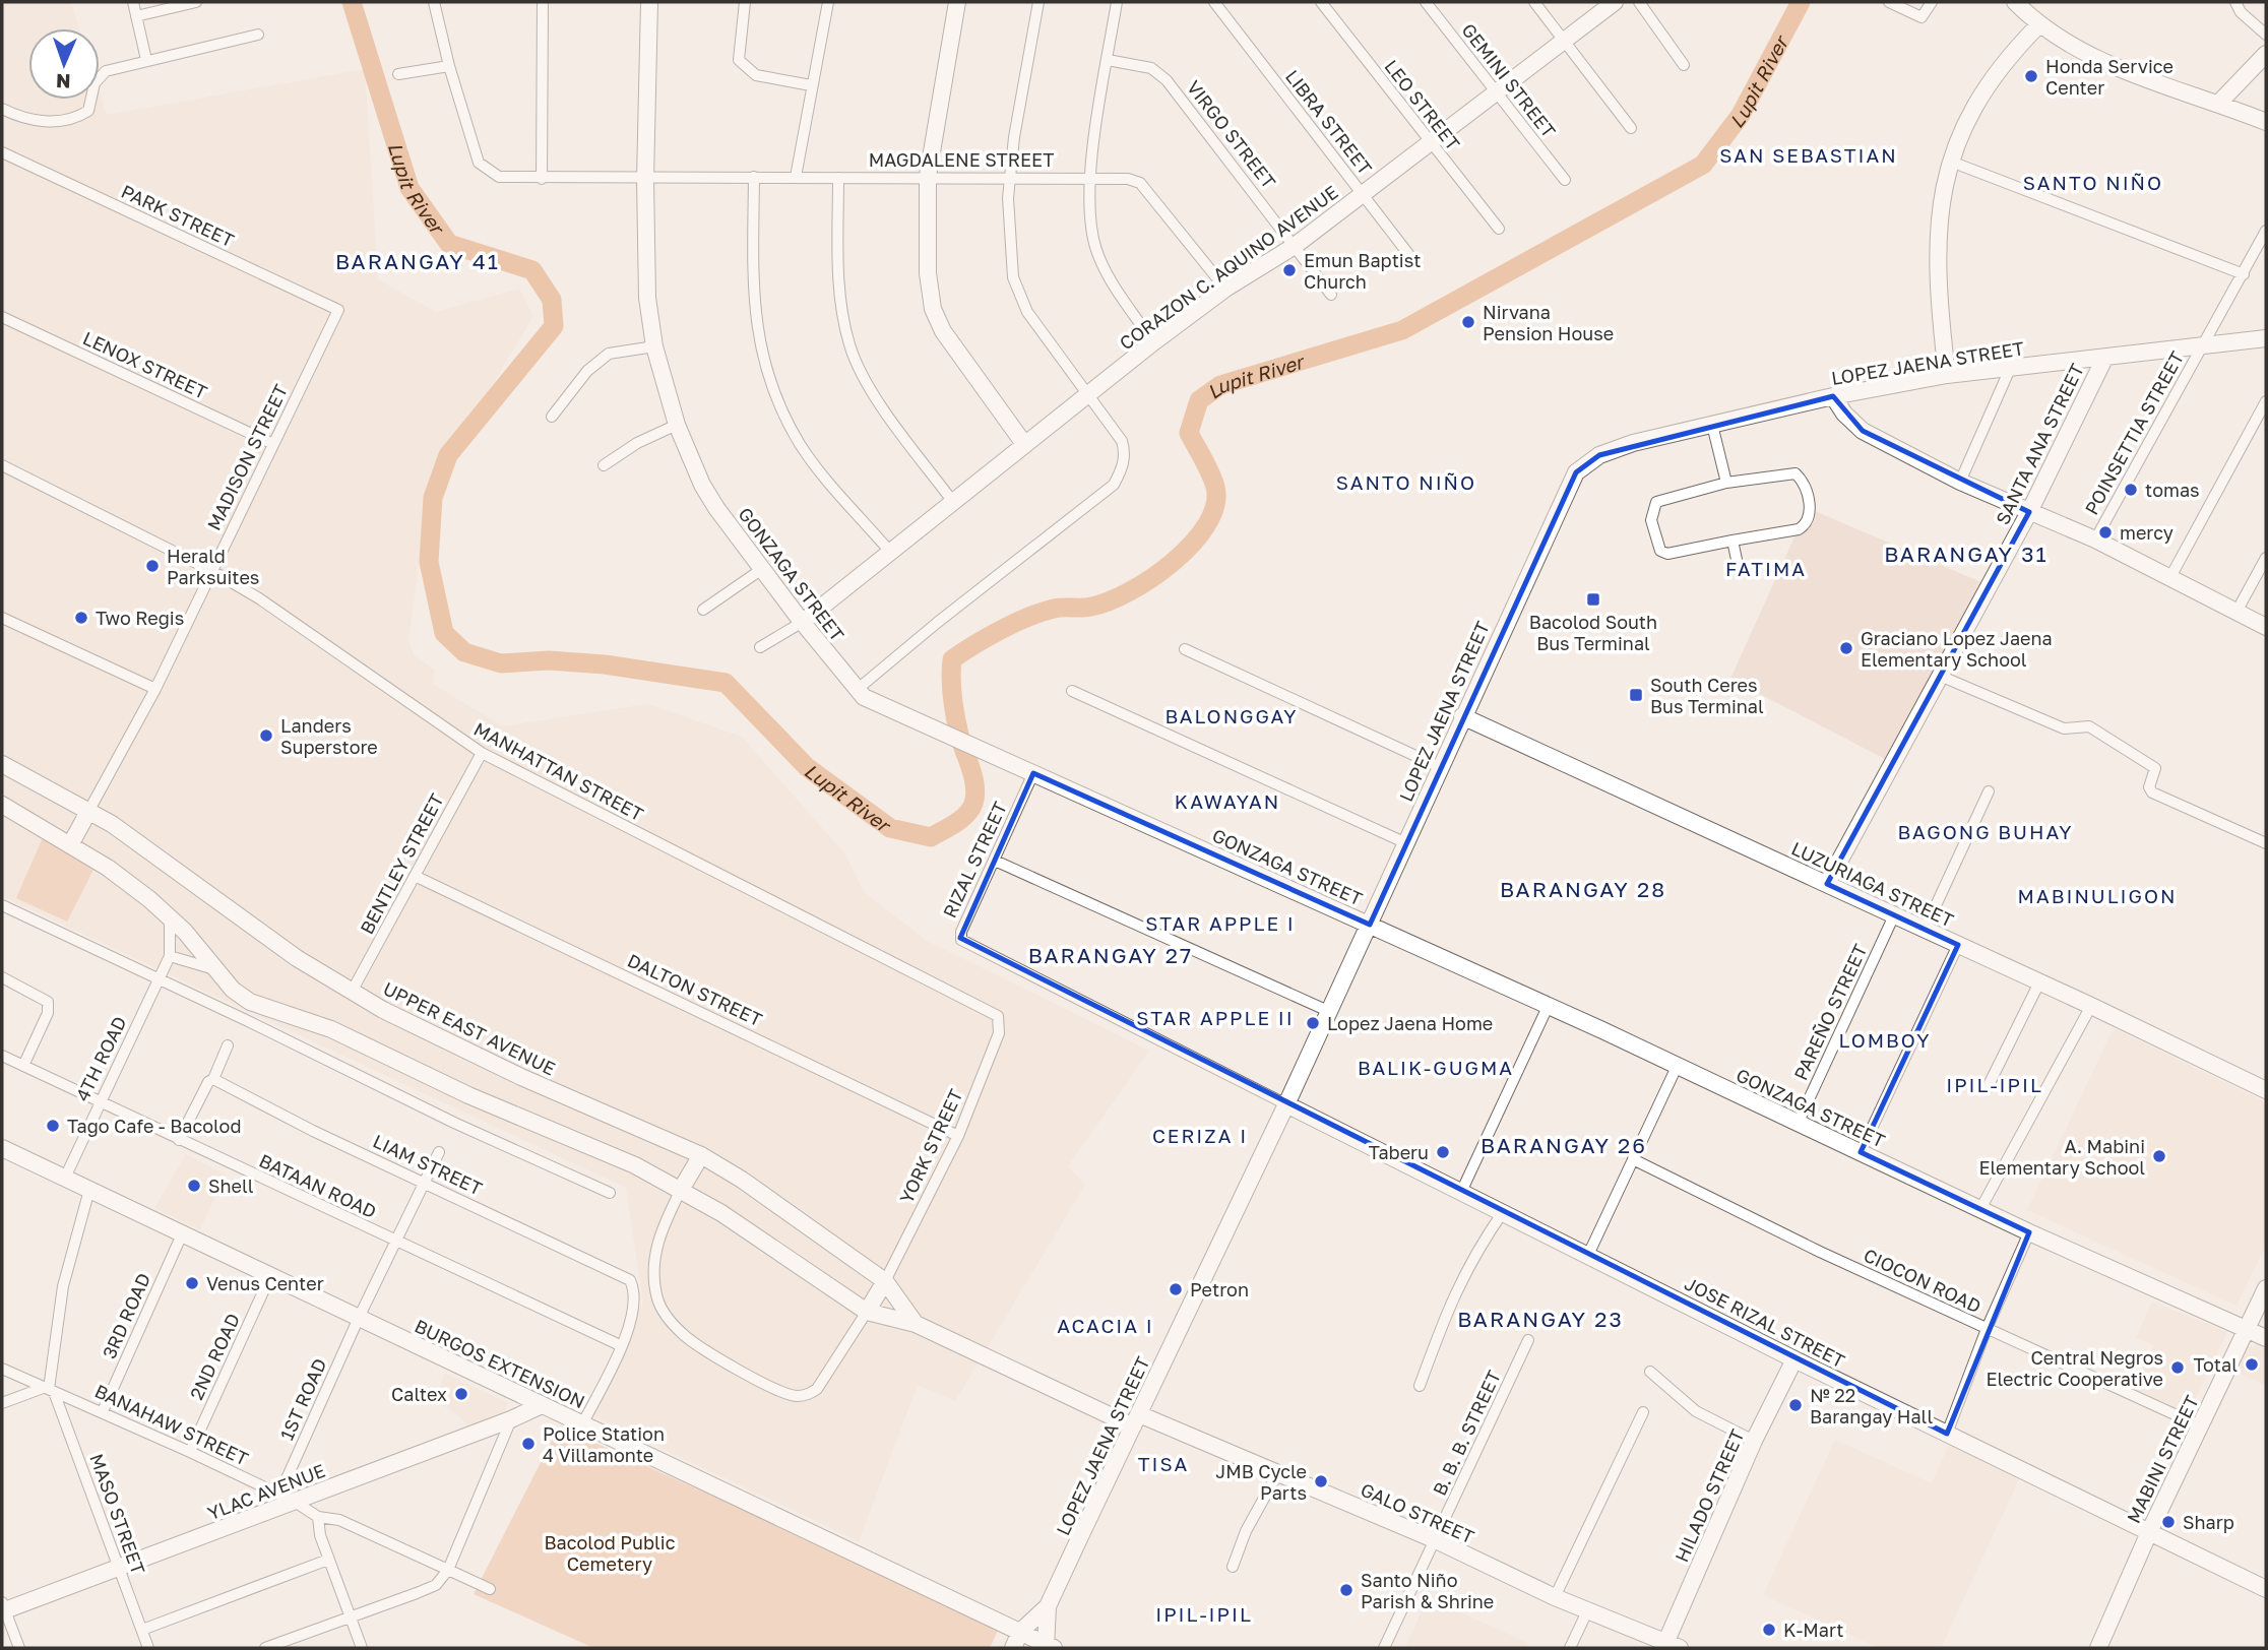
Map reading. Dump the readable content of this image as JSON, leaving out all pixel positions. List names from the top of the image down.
{
  "streets": {
    "street": [
      "GEMINI STREET",
      "LEO STREET",
      "LIBRA STREET",
      "VIRGO STREET",
      "MAGDALENE STREET",
      "PARK STREET",
      "CORAZON C. AQUINO AVENUE",
      "LOPEZ JAENA STREET",
      "LENOX STREET",
      "POINSETTIA STREET",
      "SANTA ANA STREET",
      "MADISON STREET",
      "GONZAGA STREET",
      "MANHATTAN STREET",
      "RIZAL STREET",
      "BENTLEY STREET",
      "LUZURIAGA STREET",
      "DALTON STREET",
      "PAREÑO STREET",
      "UPPER EAST AVENUE",
      "4TH ROAD",
      "YORK STREET",
      "LIAM STREET",
      "BATAAN ROAD",
      "CIOCON ROAD",
      "3RD ROAD",
      "JOSE RIZAL STREET",
      "2ND ROAD",
      "BURGOS EXTENSION",
      "1ST ROAD",
      "BANAHAW STREET",
      "B. B. B. STREET",
      "MABINI STREET",
      "YLAC AVENUE",
      "HILADO STREET",
      "GALO STREET",
      "MASO STREET"
    ]
  },
  "crossings": [
    ["GEMINI STREET", "CORAZON C. AQUINO AVENUE"],
    ["LEO STREET", "CORAZON C. AQUINO AVENUE"],
    ["LIBRA STREET", "CORAZON C. AQUINO AVENUE"],
    ["VIRGO STREET", "CORAZON C. AQUINO AVENUE"],
    ["MAGDALENE STREET", "CORAZON C. AQUINO AVENUE"],
    ["MAGDALENE STREET", "GONZAGA STREET"],
    ["PARK STREET", "MADISON STREET"],
    ["CORAZON C. AQUINO AVENUE", "GONZAGA STREET"],
    ["LOPEZ JAENA STREET", "POINSETTIA STREET"],
    ["LOPEZ JAENA STREET", "SANTA ANA STREET"],
    ["LOPEZ JAENA STREET", "GONZAGA STREET"],
    ["LOPEZ JAENA STREET", "RIZAL STREET"],
    ["LOPEZ JAENA STREET", "LUZURIAGA STREET"],
    ["LOPEZ JAENA STREET", "UPPER EAST AVENUE"],
    ["LOPEZ JAENA STREET", "JOSE RIZAL STREET"],
    ["LOPEZ JAENA STREET", "BURGOS EXTENSION"],
    ["LOPEZ JAENA STREET", "GALO STREET"],
    ["LENOX STREET", "MADISON STREET"],
    ["SANTA ANA STREET", "LUZURIAGA STREET"],
    ["MADISON STREET", "MANHATTAN STREET"],
    ["MADISON STREET", "UPPER EAST AVENUE"],
    ["GONZAGA STREET", "RIZAL STREET"],
    ["GONZAGA STREET", "PAREÑO STREET"],
    ["GONZAGA STREET", "MABINI STREET"],
    ["MANHATTAN STREET", "BENTLEY STREET"],
    ["MANHATTAN STREET", "YORK STREET"],
    ["RIZAL STREET", "JOSE RIZAL STREET"],
    ["BENTLEY STREET", "DALTON STREET"],
    ["BENTLEY STREET", "UPPER EAST AVENUE"],
    ["LUZURIAGA STREET", "PAREÑO STREET"],
    ["DALTON STREET", "YORK STREET"],
    ["UPPER EAST AVENUE", "4TH ROAD"],
    ["UPPER EAST AVENUE", "YORK STREET"],
    ["UPPER EAST AVENUE", "GALO STREET"],
    ["4TH ROAD", "BATAAN ROAD"],
    ["4TH ROAD", "BURGOS EXTENSION"],
    ["LIAM STREET", "BATAAN ROAD"],
    ["LIAM STREET", "1ST ROAD"],
    ["BATAAN ROAD", "1ST ROAD"],
    ["CIOCON ROAD", "MABINI STREET"],
    ["3RD ROAD", "BURGOS EXTENSION"],
    ["3RD ROAD", "BANAHAW STREET"],
    ["JOSE RIZAL STREET", "MABINI STREET"],
    ["JOSE RIZAL STREET", "HILADO STREET"],
    ["2ND ROAD", "BURGOS EXTENSION"],
    ["2ND ROAD", "BANAHAW STREET"],
    ["BURGOS EXTENSION", "1ST ROAD"],
    ["BURGOS EXTENSION", "YLAC AVENUE"],
    ["1ST ROAD", "BANAHAW STREET"],
    ["1ST ROAD", "YLAC AVENUE"],
    ["BANAHAW STREET", "YLAC AVENUE"],
    ["BANAHAW STREET", "MASO STREET"],
    ["B. B. B. STREET", "GALO STREET"],
    ["YLAC AVENUE", "MASO STREET"],
    ["HILADO STREET", "GALO STREET"]
  ],
  "districts": [
    "SAN SEBASTIAN",
    "SANTO NIÑO",
    "BARANGAY 41",
    "SANTO NIÑO",
    "BARANGAY 31",
    "FATIMA",
    "BALONGGAY",
    "KAWAYAN",
    "BAGONG BUHAY",
    "BARANGAY 28",
    "MABINULIGON",
    "STAR APPLE I",
    "BARANGAY 27",
    "STAR APPLE II",
    "LOMBOY",
    "BALIK-GUGMA",
    "IPIL-IPIL",
    "CERIZA I",
    "BARANGAY 26",
    "BARANGAY 23",
    "ACACIA I",
    "TISA",
    "IPIL-IPIL"
  ],
  "water": ["Lupit River"],
  "parks": ["Bacolod Public Cemetery"],
  "places": {
    "other": [
      "Honda Service Center",
      "Emun Baptist Church",
      "Nirvana Pension House",
      "tomas",
      "mercy",
      "Herald Parksuites",
      "Two Regis",
      "Graciano Lopez Jaena Elementary School",
      "Landers Superstore",
      "Lopez Jaena Home",
      "Tago Cafe - Bacolod",
      "Taberu",
      "A. Mabini Elementary School",
      "Shell",
      "Venus Center",
      "Petron",
      "Total",
      "Central Negros Electric Cooperative",
      "Caltex",
      "№ 22 Barangay Hall",
      "Police Station 4 Villamonte",
      "JMB Cycle Parts",
      "Sharp",
      "Santo Niño Parish & Shrine",
      "K-Mart"
    ],
    "transit": ["Bacolod South Bus Terminal", "South Ceres Bus Terminal"]
  },
  "north": "bottom"
}
